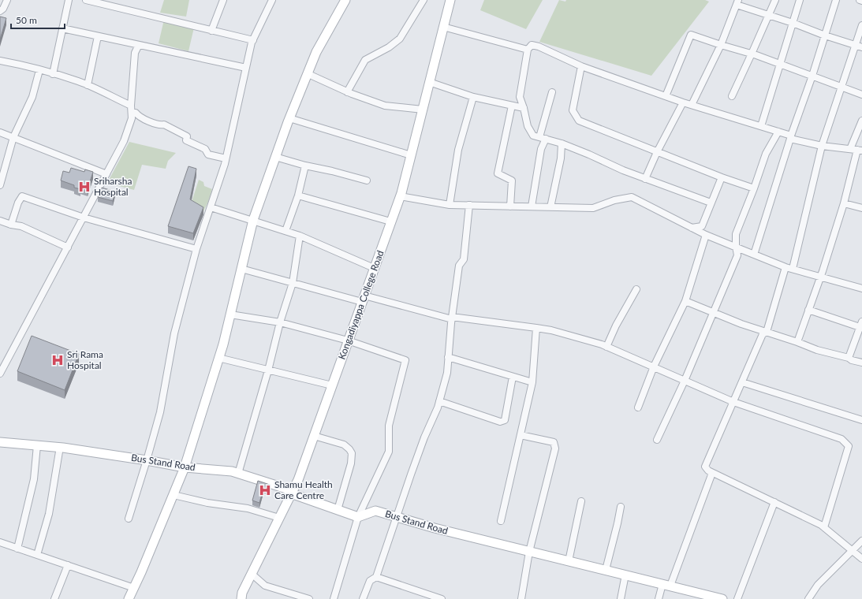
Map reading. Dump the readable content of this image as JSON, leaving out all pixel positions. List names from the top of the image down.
{
  "streets": {
    "street": ["Kongadiyappa College Road", "Bus Stand Road"]
  },
  "crossings": [
    ["Kongadiyappa College Road", "Bus Stand Road"]
  ],
  "places": {
    "hospital": ["Sriharsha Hospital", "Sri Rama Hospital", "Shamu Health Care Centre"]
  },
  "scale_bar": "50 m"
}
